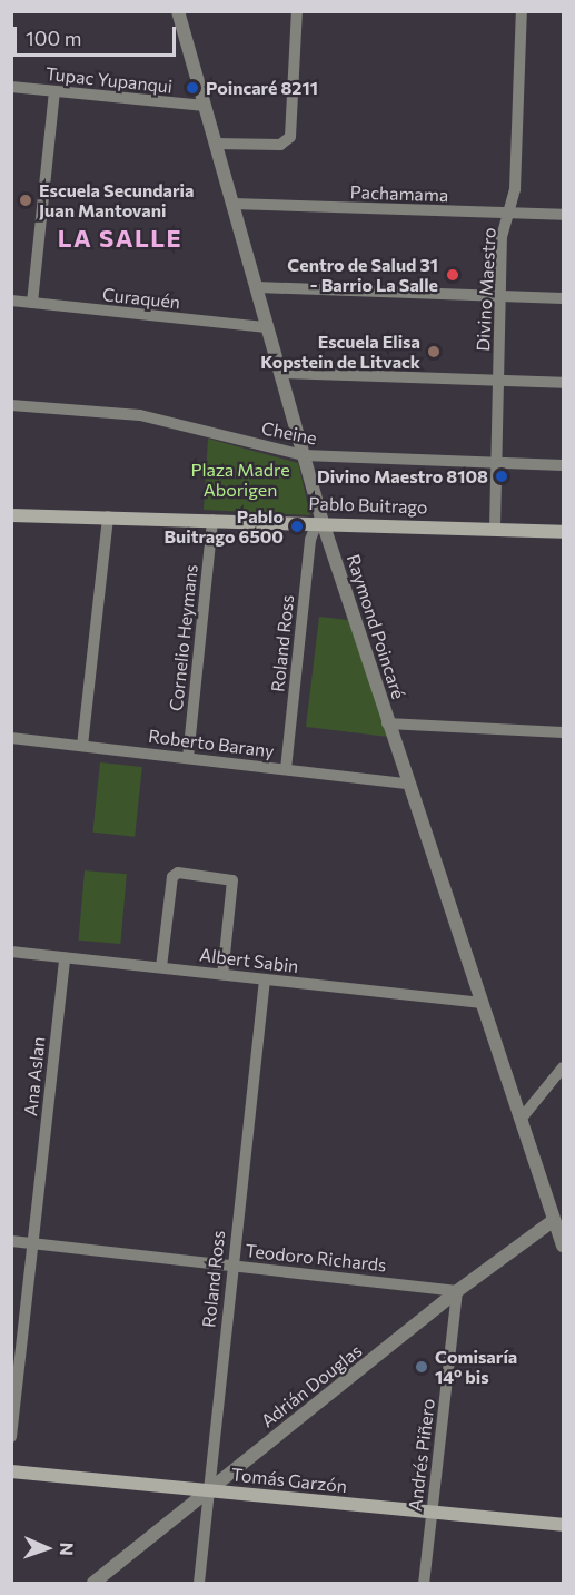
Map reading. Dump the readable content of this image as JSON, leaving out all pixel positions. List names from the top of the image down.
{
  "streets": {
    "main road": ["Pablo Buitrago", "Tomás Garzón"],
    "street": [
      "Tupac Yupanqui",
      "Pachamama",
      "Divino Maestro",
      "Curaquén",
      "Cheine",
      "Raymond Poincaré",
      "Cornelio Heymans",
      "Roland Ross",
      "Roberto Barany",
      "Albert Sabin",
      "Ana Aslan",
      "Teodoro Richards",
      "Adrián Douglas",
      "Andrés Piñero"
    ]
  },
  "crossings": [
    ["Tupac Yupanqui", "Raymond Poincaré"],
    ["Pachamama", "Divino Maestro"],
    ["Pachamama", "Raymond Poincaré"],
    ["Divino Maestro", "Cheine"],
    ["Divino Maestro", "Pablo Buitrago"],
    ["Curaquén", "Raymond Poincaré"],
    ["Cheine", "Raymond Poincaré"],
    ["Pablo Buitrago", "Raymond Poincaré"],
    ["Pablo Buitrago", "Cornelio Heymans"],
    ["Pablo Buitrago", "Roland Ross"],
    ["Raymond Poincaré", "Roland Ross"],
    ["Raymond Poincaré", "Roberto Barany"],
    ["Raymond Poincaré", "Albert Sabin"],
    ["Raymond Poincaré", "Adrián Douglas"],
    ["Cornelio Heymans", "Roberto Barany"],
    ["Roland Ross", "Roberto Barany"],
    ["Roland Ross", "Albert Sabin"],
    ["Roland Ross", "Teodoro Richards"],
    ["Roland Ross", "Adrián Douglas"],
    ["Roland Ross", "Tomás Garzón"],
    ["Albert Sabin", "Ana Aslan"],
    ["Ana Aslan", "Teodoro Richards"],
    ["Teodoro Richards", "Adrián Douglas"],
    ["Teodoro Richards", "Andrés Piñero"],
    ["Adrián Douglas", "Andrés Piñero"],
    ["Adrián Douglas", "Tomás Garzón"],
    ["Andrés Piñero", "Tomás Garzón"]
  ],
  "districts": ["LA SALLE"],
  "parks": ["Plaza Madre Aborigen"],
  "places": [
    "Poincaré 8211",
    "Escuela Secundaria Juan Mantovani",
    "Centro de Salud 31 - Barrio La Salle",
    "Escuela Elisa Kopstein de Litvack",
    "Divino Maestro 8108",
    "Pablo Buitrago 6500",
    "Comisaría 14º bis"
  ],
  "scale_bar": "100 m",
  "north": "right"
}
